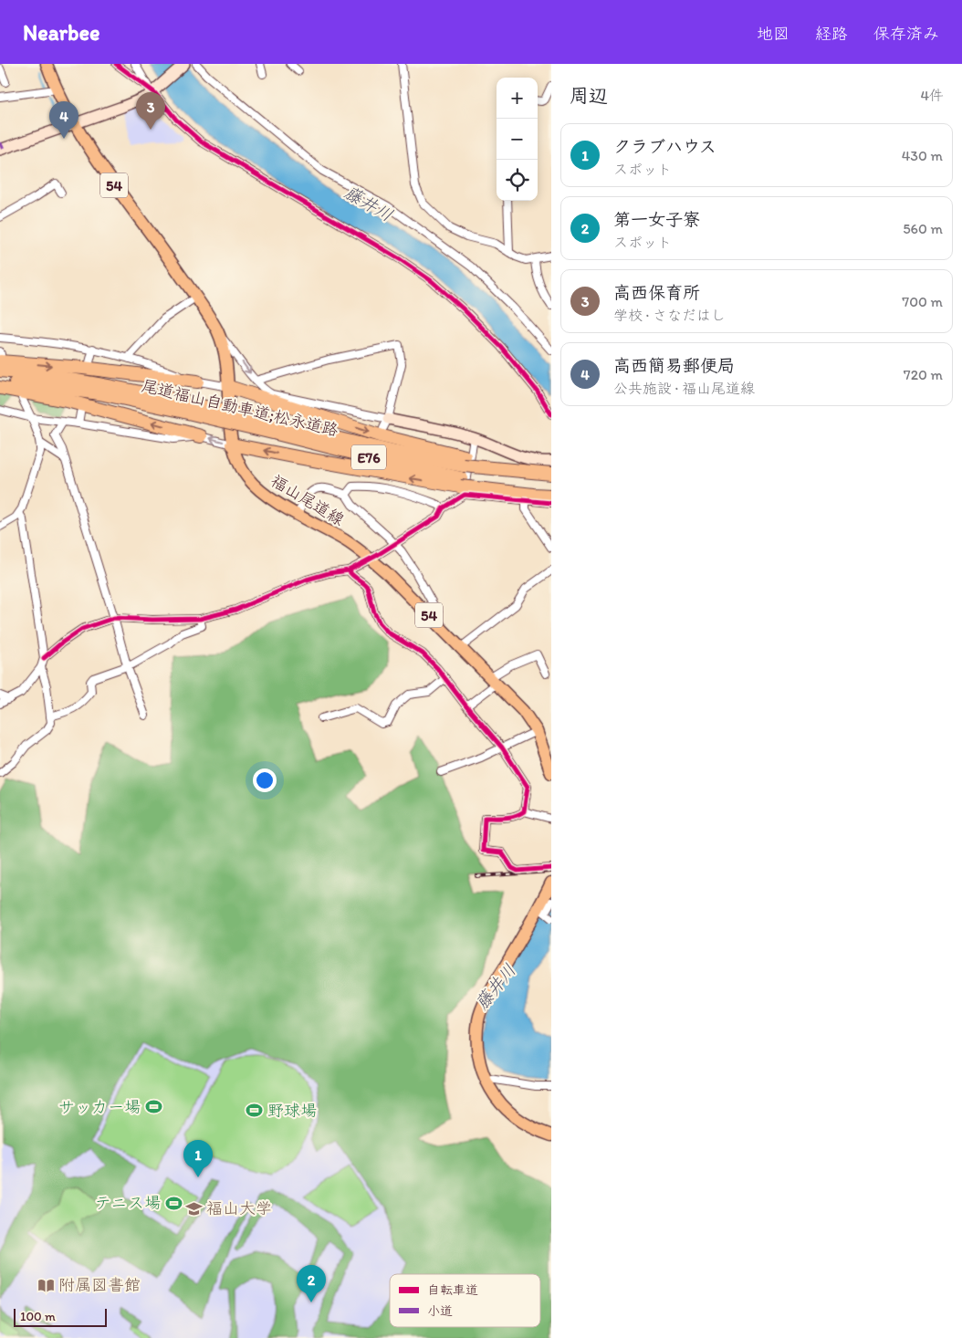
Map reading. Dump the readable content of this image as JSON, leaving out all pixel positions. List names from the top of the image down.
{
  "streets": {
    "highway": ["尾道福山自動車道;松永道路", "E76"],
    "main road": ["54", "福山尾道線"]
  },
  "water": ["藤井川"],
  "places": {
    "sports": ["サッカー場", "野球場", "テニス場"],
    "school or university": ["福山大学"],
    "library": ["附属図書館"]
  },
  "legend": ["自転車道", "小道"],
  "scale_bar": "100 m",
  "page": {
    "header": "Nearbee",
    "nav": ["地図", "経路", "保存済み"],
    "heading": ["周辺", "4件"],
    "map_buttons": ["+", "−"],
    "pins": [
      "3",
      "4",
      "1",
      "2"
    ],
    "list": [
      {
        "mark": "1",
        "name": "クラブハウス",
        "note": "スポット",
        "value": "430 m"
      },
      {
        "mark": "2",
        "name": "第一女子寮",
        "note": "スポット",
        "value": "560 m"
      },
      {
        "mark": "3",
        "name": "高西保育所",
        "note": "学校 · さなだはし",
        "value": "700 m"
      },
      {
        "mark": "4",
        "name": "高西簡易郵便局",
        "note": "公共施設 · 福山尾道線",
        "value": "720 m"
      }
    ],
    "scale": "100 m"
  }
}
